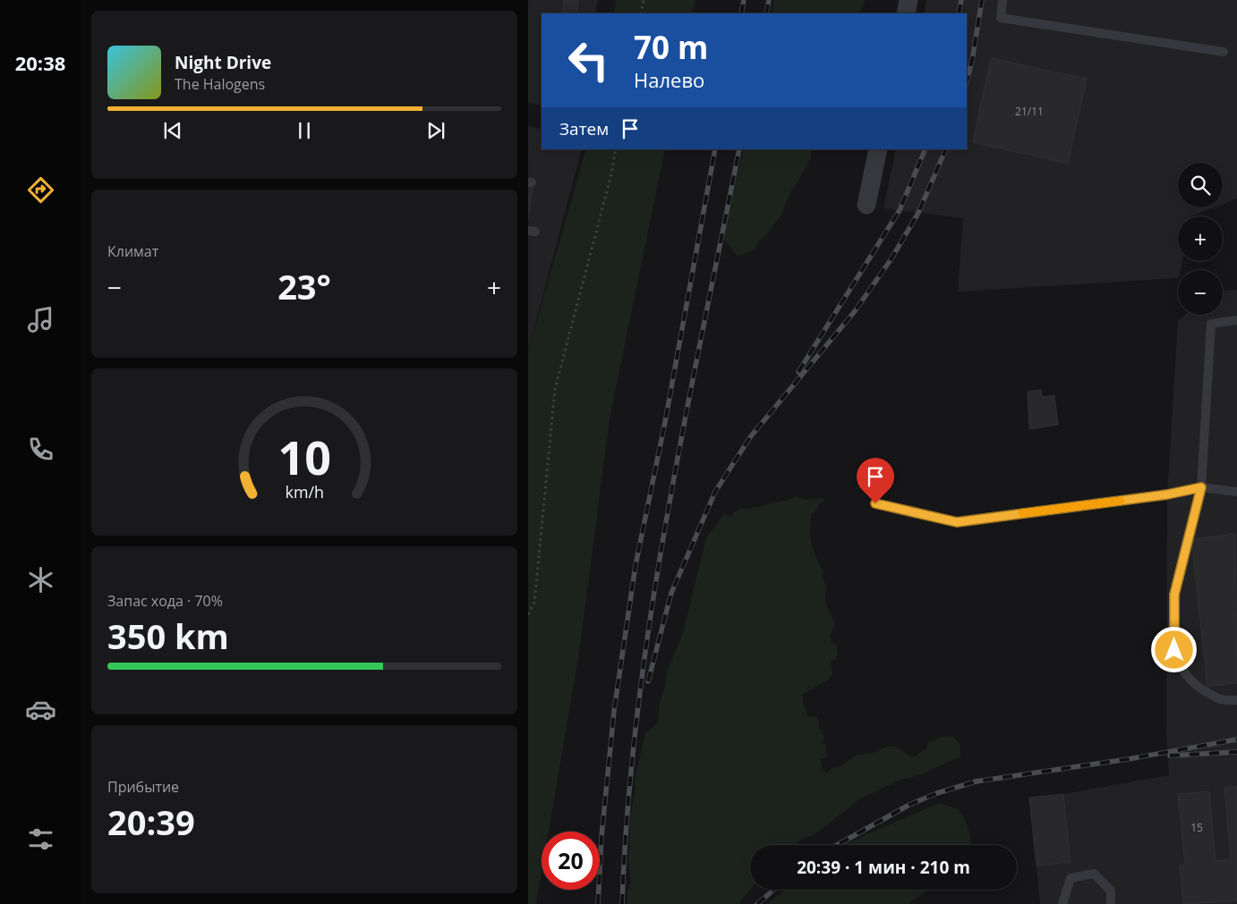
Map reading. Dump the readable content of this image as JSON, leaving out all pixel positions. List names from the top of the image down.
{
  "house_numbers": ["21/11", "15"],
  "page": {
    "tabs": "20:38",
    "turn": ["70 m", "Налево"],
    "song": ["Night Drive", "The Halogens"],
    "then": "Затем",
    "map_buttons": ["+", "−"],
    "tile": [
      "Климат",
      ["Запас хода · 70%", "350 km"],
      ["Прибытие", "20:39"]
    ],
    "heat": ["−", "23°", "+"],
    "limit": "20",
    "trip": "20:39 · 1 мин · 210 m",
    "gauge": ["10", "km/h"]
  }
}
